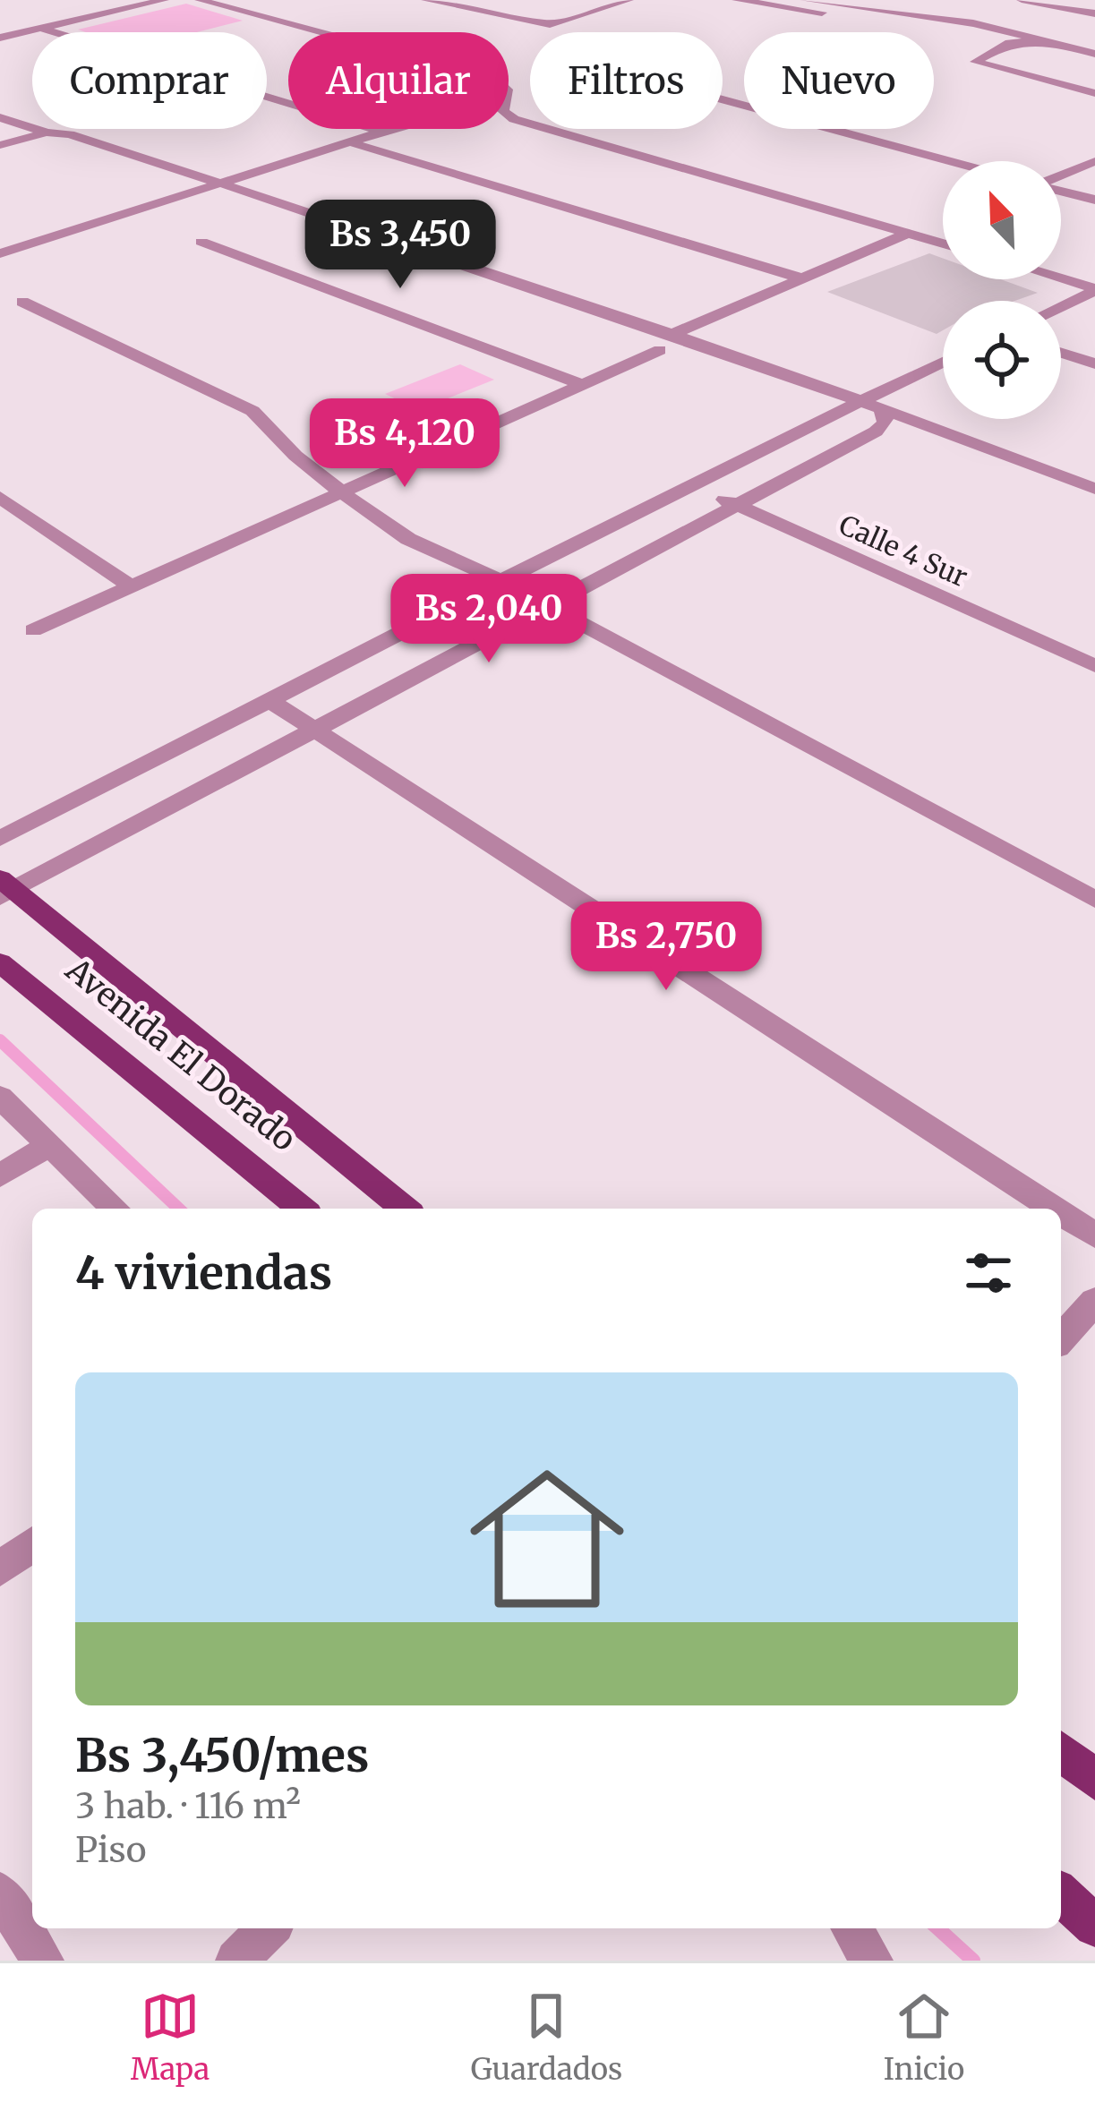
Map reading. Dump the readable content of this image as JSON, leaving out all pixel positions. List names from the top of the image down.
{
  "streets": {
    "main road": ["Avenida El Dorado"],
    "street": ["Calle 4 Sur"]
  },
  "north": "top left",
  "page": {
    "chip": [
      "Comprar",
      "Alquilar",
      "Filtros",
      "Nuevo"
    ],
    "price": [
      "Bs 3,450",
      "Bs 4,120",
      "Bs 2,040",
      "Bs 2,750"
    ],
    "heading": "4 viviendas",
    "list": [
      {
        "name": "Bs 3,450/mes",
        "note": "3 hab. · 116 m² · Piso"
      }
    ],
    "tabs": ["Mapa", "Guardados", "Inicio"]
  }
}
